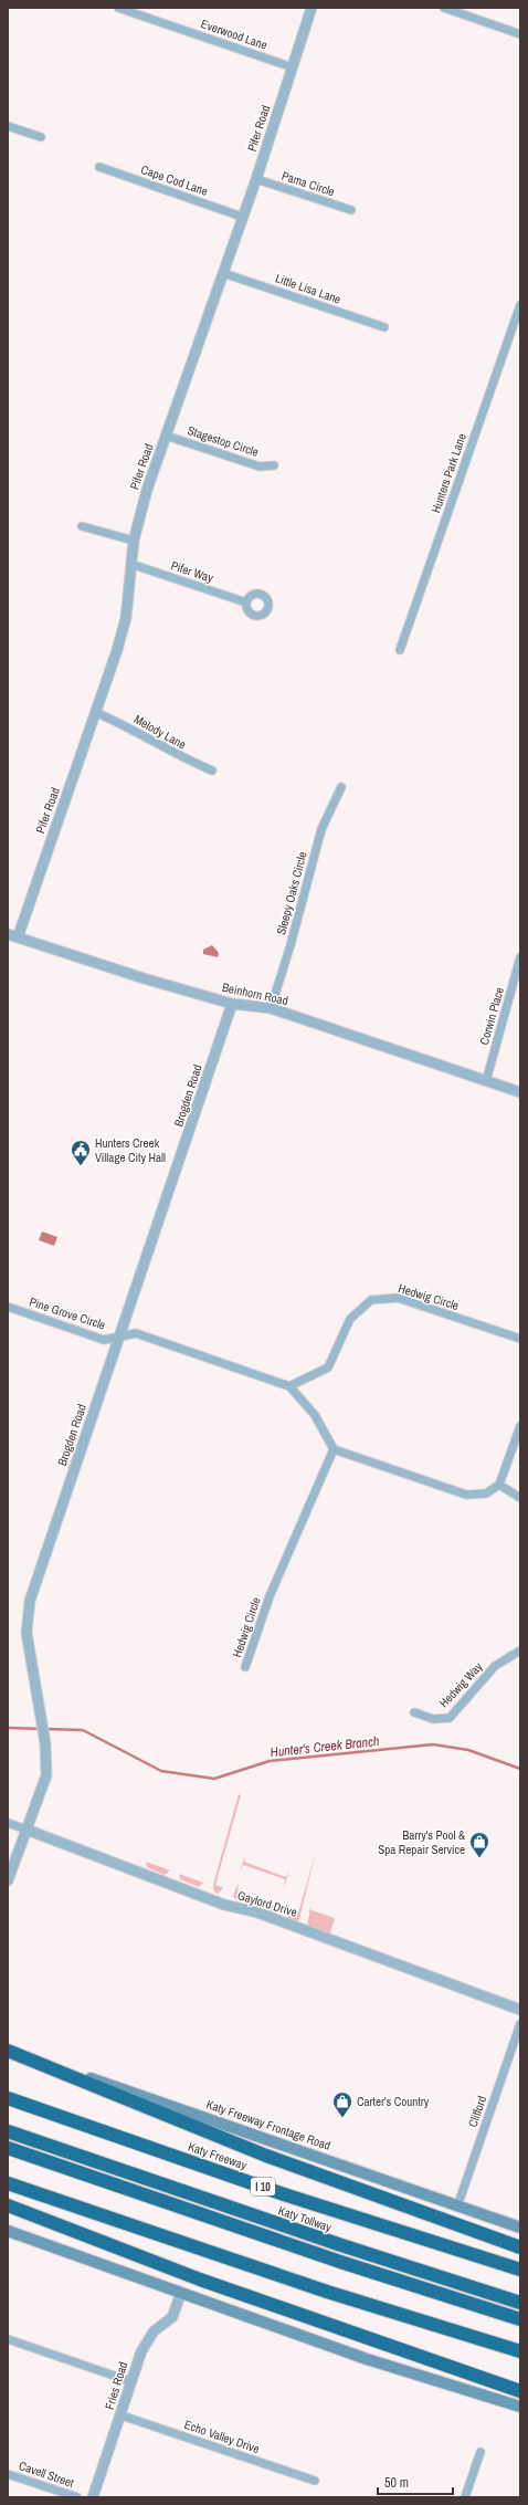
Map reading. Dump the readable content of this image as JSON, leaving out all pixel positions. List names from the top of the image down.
{
  "streets": {
    "highway": ["Katy Freeway", "I 10", "Katy Tollway"],
    "main road": ["Katy Freeway Frontage Road"],
    "street": [
      "Everwood Lane",
      "Pifer Road",
      "Cape Cod Lane",
      "Pama Circle",
      "Little Lisa Lane",
      "Stagestop Circle",
      "Hunters Park Lane",
      "Pifer Way",
      "Melody Lane",
      "Sleepy Oaks Circle",
      "Beinhorn Road",
      "Corwin Place",
      "Brogden Road",
      "Hedwig Circle",
      "Pine Grove Circle",
      "Hedwig Way",
      "Gaylord Drive",
      "Clifford",
      "Fries Road",
      "Echo Valley Drive",
      "Cavell Street"
    ]
  },
  "crossings": [
    ["Everwood Lane", "Pifer Road"],
    ["Pifer Road", "Cape Cod Lane"],
    ["Pifer Road", "Pama Circle"],
    ["Pifer Road", "Little Lisa Lane"],
    ["Pifer Road", "Stagestop Circle"],
    ["Pifer Road", "Pifer Way"],
    ["Pifer Road", "Melody Lane"],
    ["Pifer Road", "Beinhorn Road"],
    ["Sleepy Oaks Circle", "Beinhorn Road"],
    ["Beinhorn Road", "Corwin Place"],
    ["Beinhorn Road", "Brogden Road"],
    ["Brogden Road", "Pine Grove Circle"],
    ["Brogden Road", "Gaylord Drive"],
    ["Clifford", "Katy Freeway Frontage Road"],
    ["Fries Road", "Echo Valley Drive"]
  ],
  "water": ["Hunter's Creek Branch"],
  "places": {
    "public building": ["Hunters Creek Village City Hall"],
    "shop": ["Barry's Pool & Spa Repair Service", "Carter's Country"]
  },
  "scale_bar": "50 m"
}
